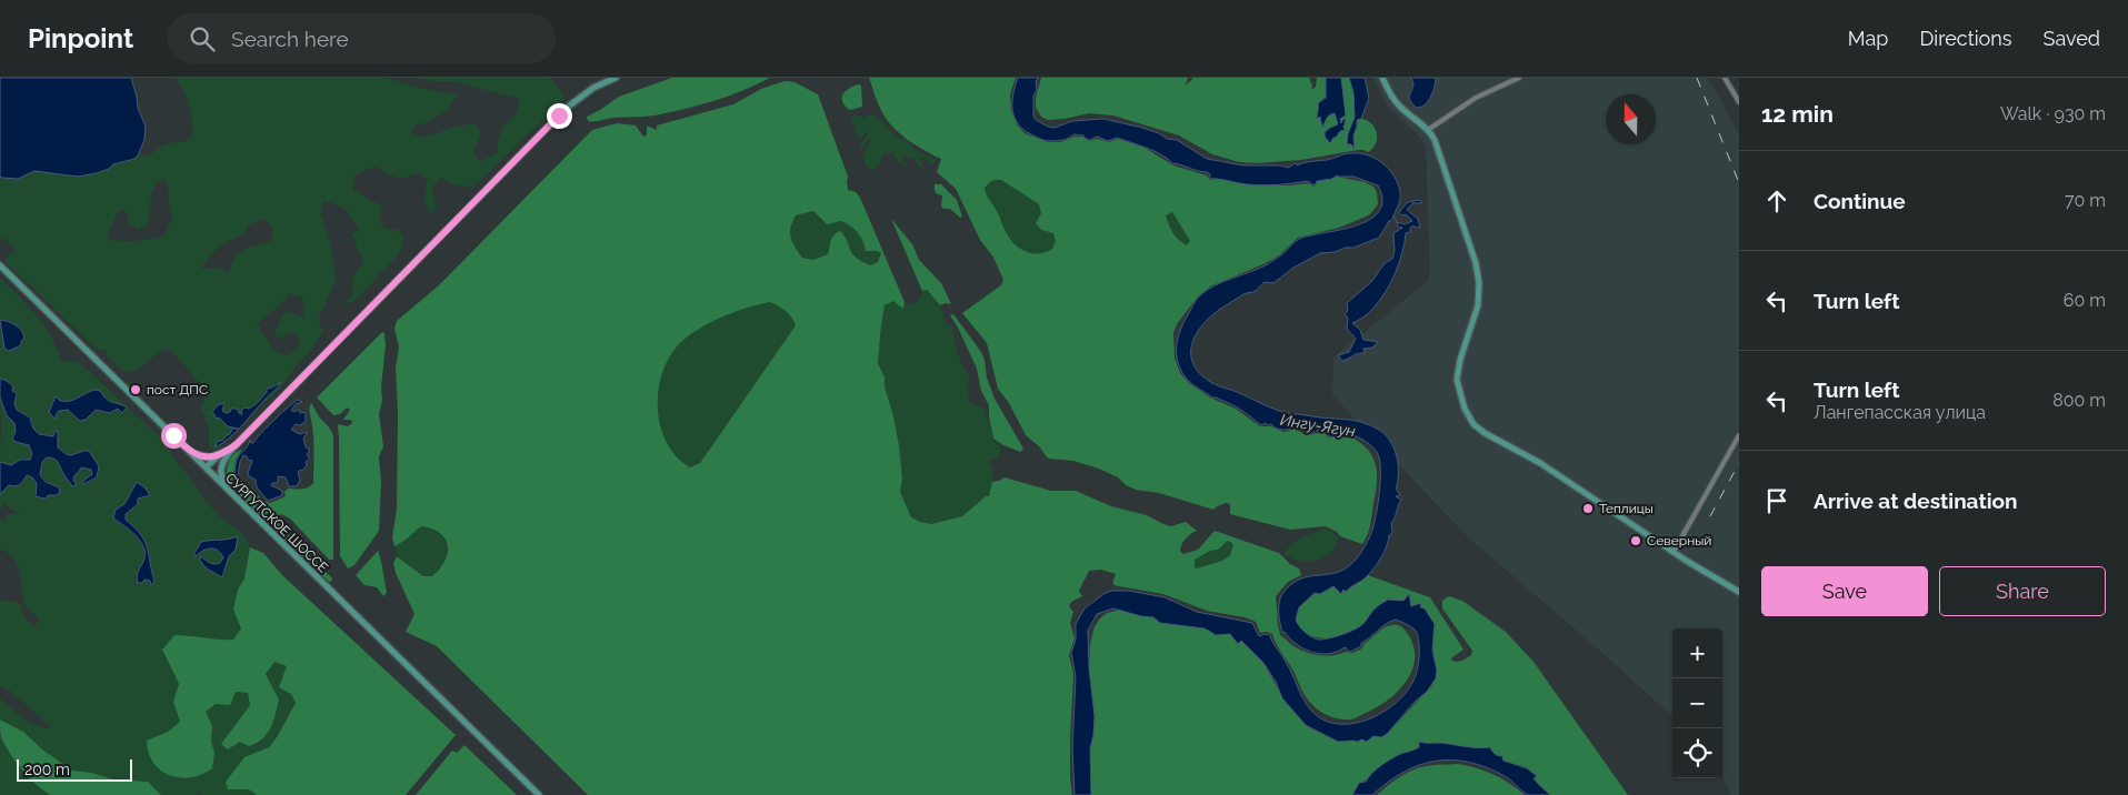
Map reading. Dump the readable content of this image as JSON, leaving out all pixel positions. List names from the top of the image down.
{
  "streets": {
    "main road": ["СУРГУТСКОЕ ШОССЕ"]
  },
  "water": ["Ингу-Ягун"],
  "places": ["пост ДПС", "Теплицы", "Северный"],
  "scale_bar": "200 m",
  "north": "top",
  "page": {
    "header": "Pinpoint",
    "search": "Search here",
    "nav": ["Map", "Directions", "Saved"],
    "heading": ["12 min", "Walk · 930 m"],
    "list": [
      ["Continue", "70 m"],
      ["Turn left", "60 m"],
      ["Turn left", "Лангепасская улица", "800 m"],
      "Arrive at destination"
    ],
    "buttons": ["Save", "Share"],
    "map_buttons": ["+", "−"],
    "scale": "200 m"
  }
}
